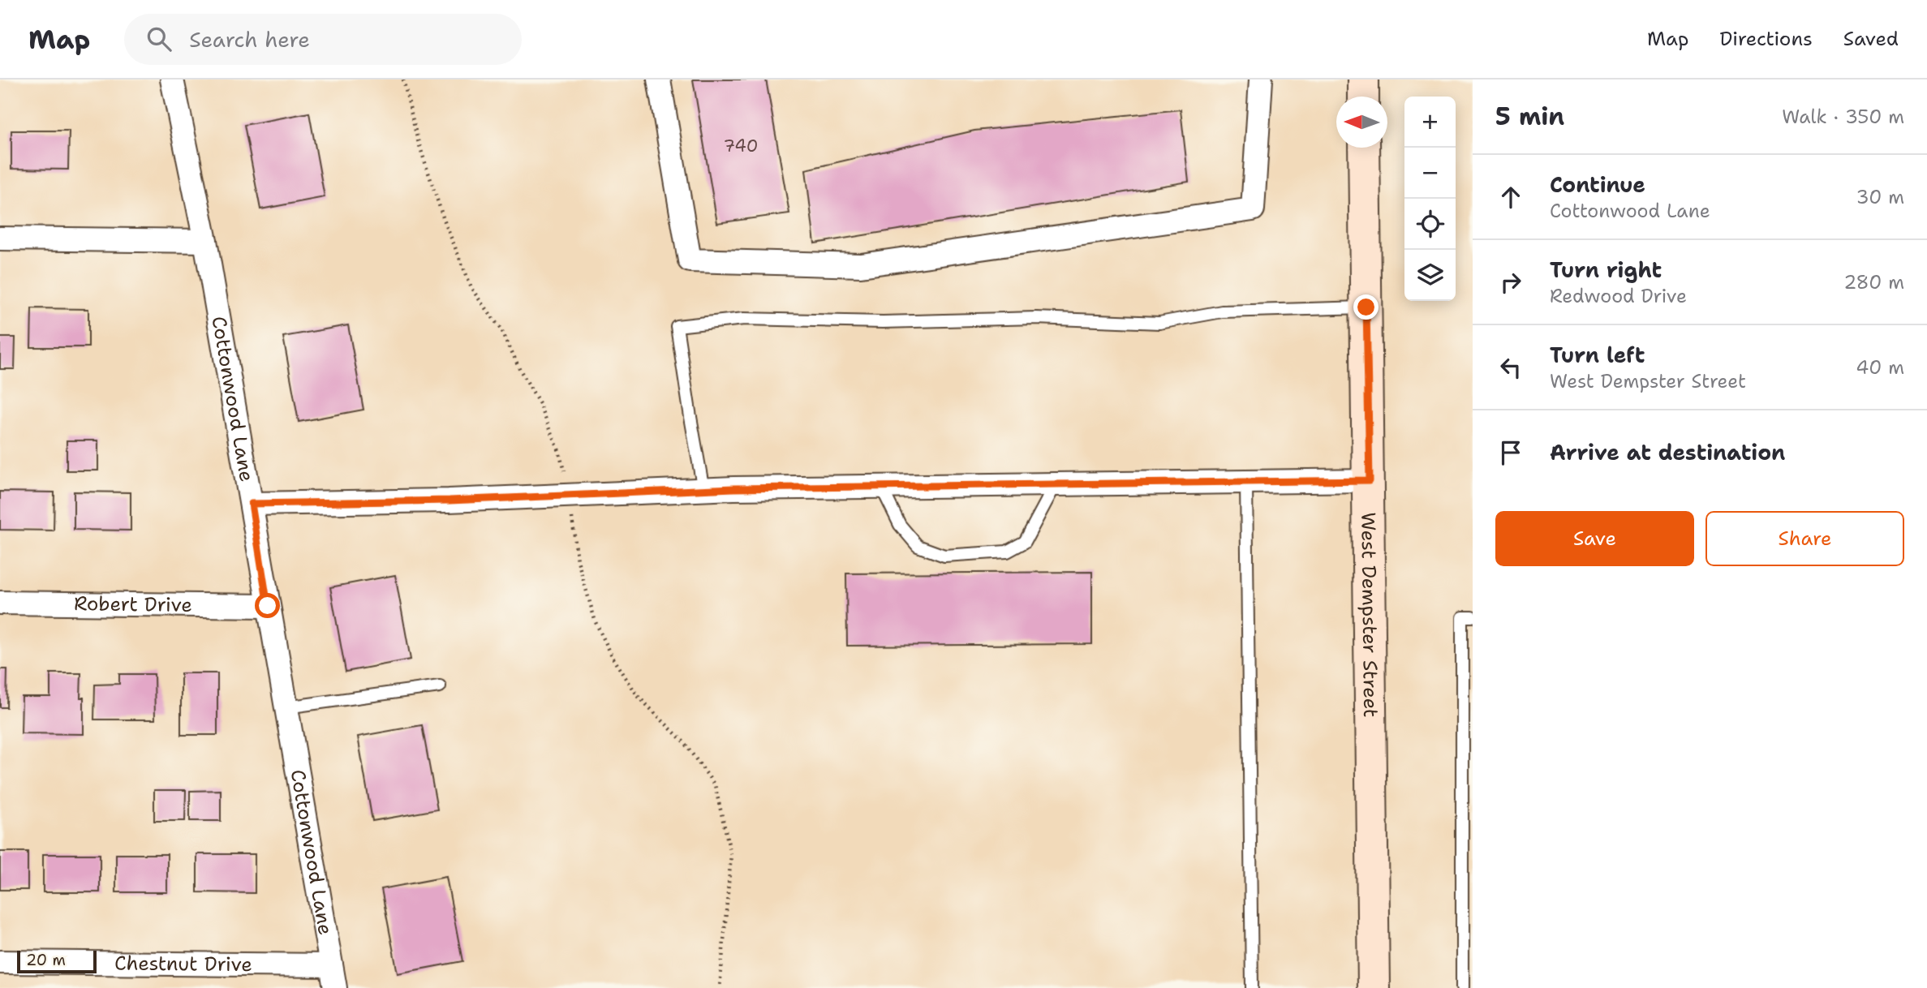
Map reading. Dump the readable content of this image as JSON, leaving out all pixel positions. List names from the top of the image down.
{
  "streets": {
    "main road": ["West Dempster Street"],
    "street": ["Cottonwood Lane", "Robert Drive", "Chestnut Drive"]
  },
  "crossings": [
    ["Cottonwood Lane", "Robert Drive"],
    ["Cottonwood Lane", "Chestnut Drive"]
  ],
  "house_numbers": ["740"],
  "scale_bar": "20 m",
  "north": "left",
  "page": {
    "header": "Map",
    "search": "Search here",
    "nav": ["Map", "Directions", "Saved"],
    "heading": ["5 min", "Walk · 350 m"],
    "map_buttons": ["+", "−"],
    "list": [
      ["Continue", "Cottonwood Lane", "30 m"],
      ["Turn right", "Redwood Drive", "280 m"],
      ["Turn left", "West Dempster Street", "40 m"],
      "Arrive at destination"
    ],
    "buttons": ["Save", "Share"],
    "scale": "20 m"
  }
}
